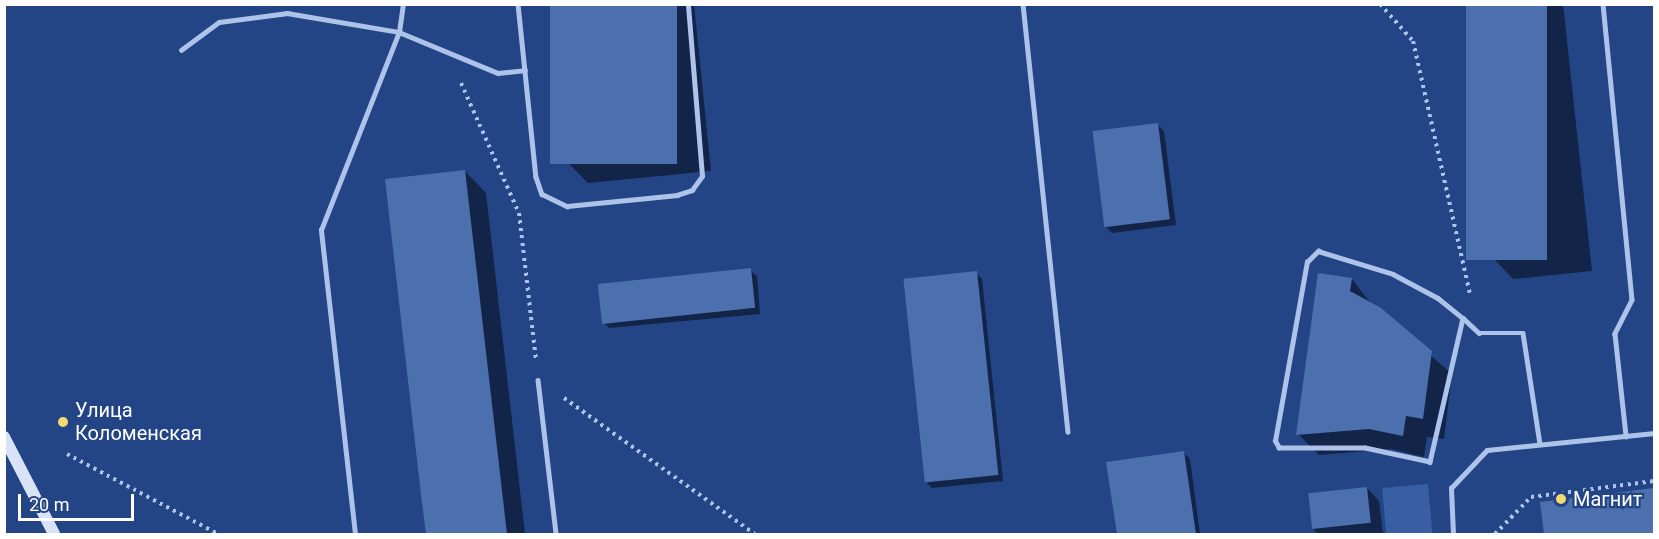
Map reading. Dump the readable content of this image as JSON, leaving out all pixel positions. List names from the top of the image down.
{
  "places": ["Улица Коломенская", "Магнит"],
  "scale_bar": "20 m"
}
